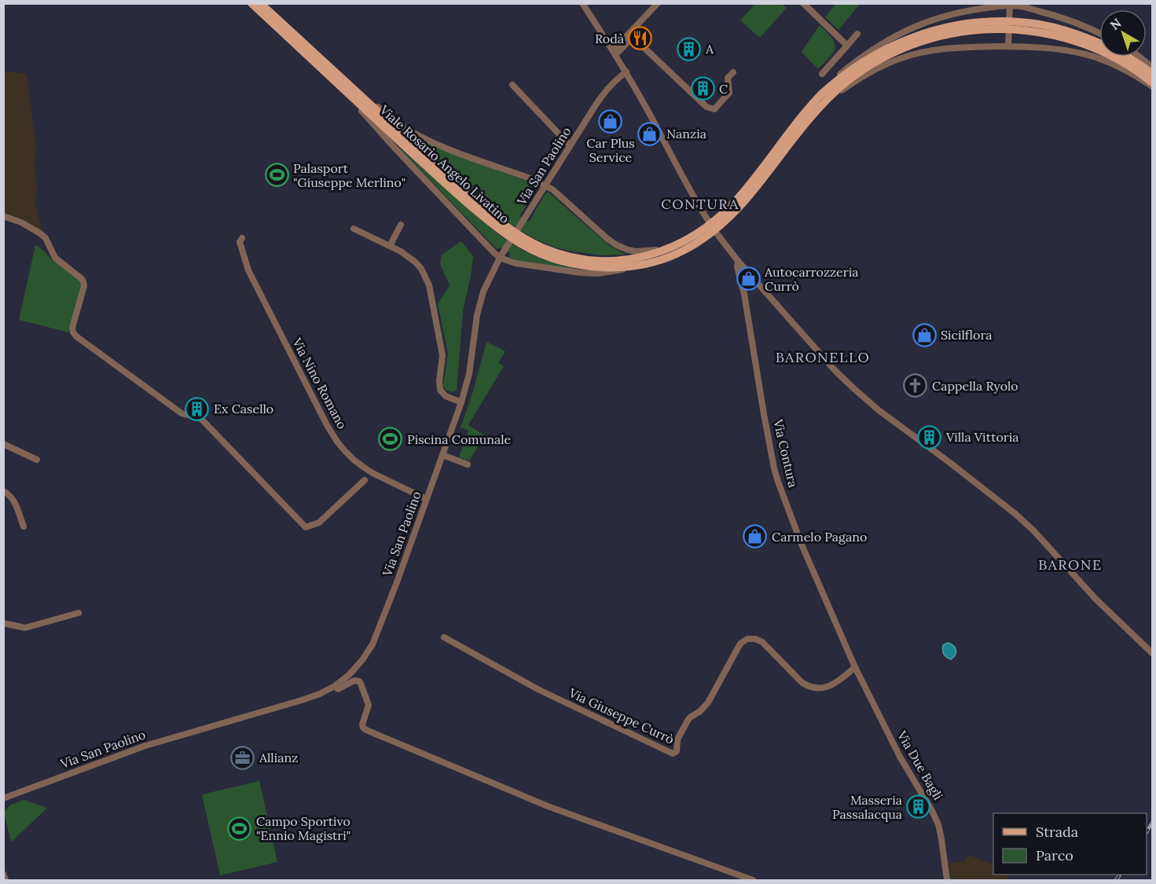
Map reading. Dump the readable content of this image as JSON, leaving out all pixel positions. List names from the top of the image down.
{
  "streets": {
    "main road": ["Viale Rosario Angelo Livatino"],
    "street": [
      "Via San Paolino",
      "Via Nino Romano",
      "Via Contura",
      "Via Giuseppe Currò",
      "Via Due Bagli"
    ]
  },
  "crossings": [
    ["Via San Paolino", "Via Nino Romano"],
    ["Via Contura", "Via Giuseppe Currò"],
    ["Via Contura", "Via Due Bagli"],
    ["Via Giuseppe Currò", "Via Due Bagli"]
  ],
  "districts": ["CONTURA", "BARONELLO", "BARONE"],
  "places": {
    "restaurant": ["Rodà"],
    "building": [
      "A",
      "C",
      "Ex Casello",
      "Villa Vittoria",
      "Masseria Passalacqua"
    ],
    "shop": [
      "Car Plus Service",
      "Nanzia",
      "Autocarrozzeria Currò",
      "Sicilflora",
      "Carmelo Pagano"
    ],
    "sports": ["Palasport \"Giuseppe Merlino\"", "Piscina Comunale", "Campo Sportivo \"Ennio Magistri\""],
    "church": ["Cappella Ryolo"],
    "office": ["Allianz"]
  },
  "legend": ["Strada", "Parco"],
  "north": "top left"
}
